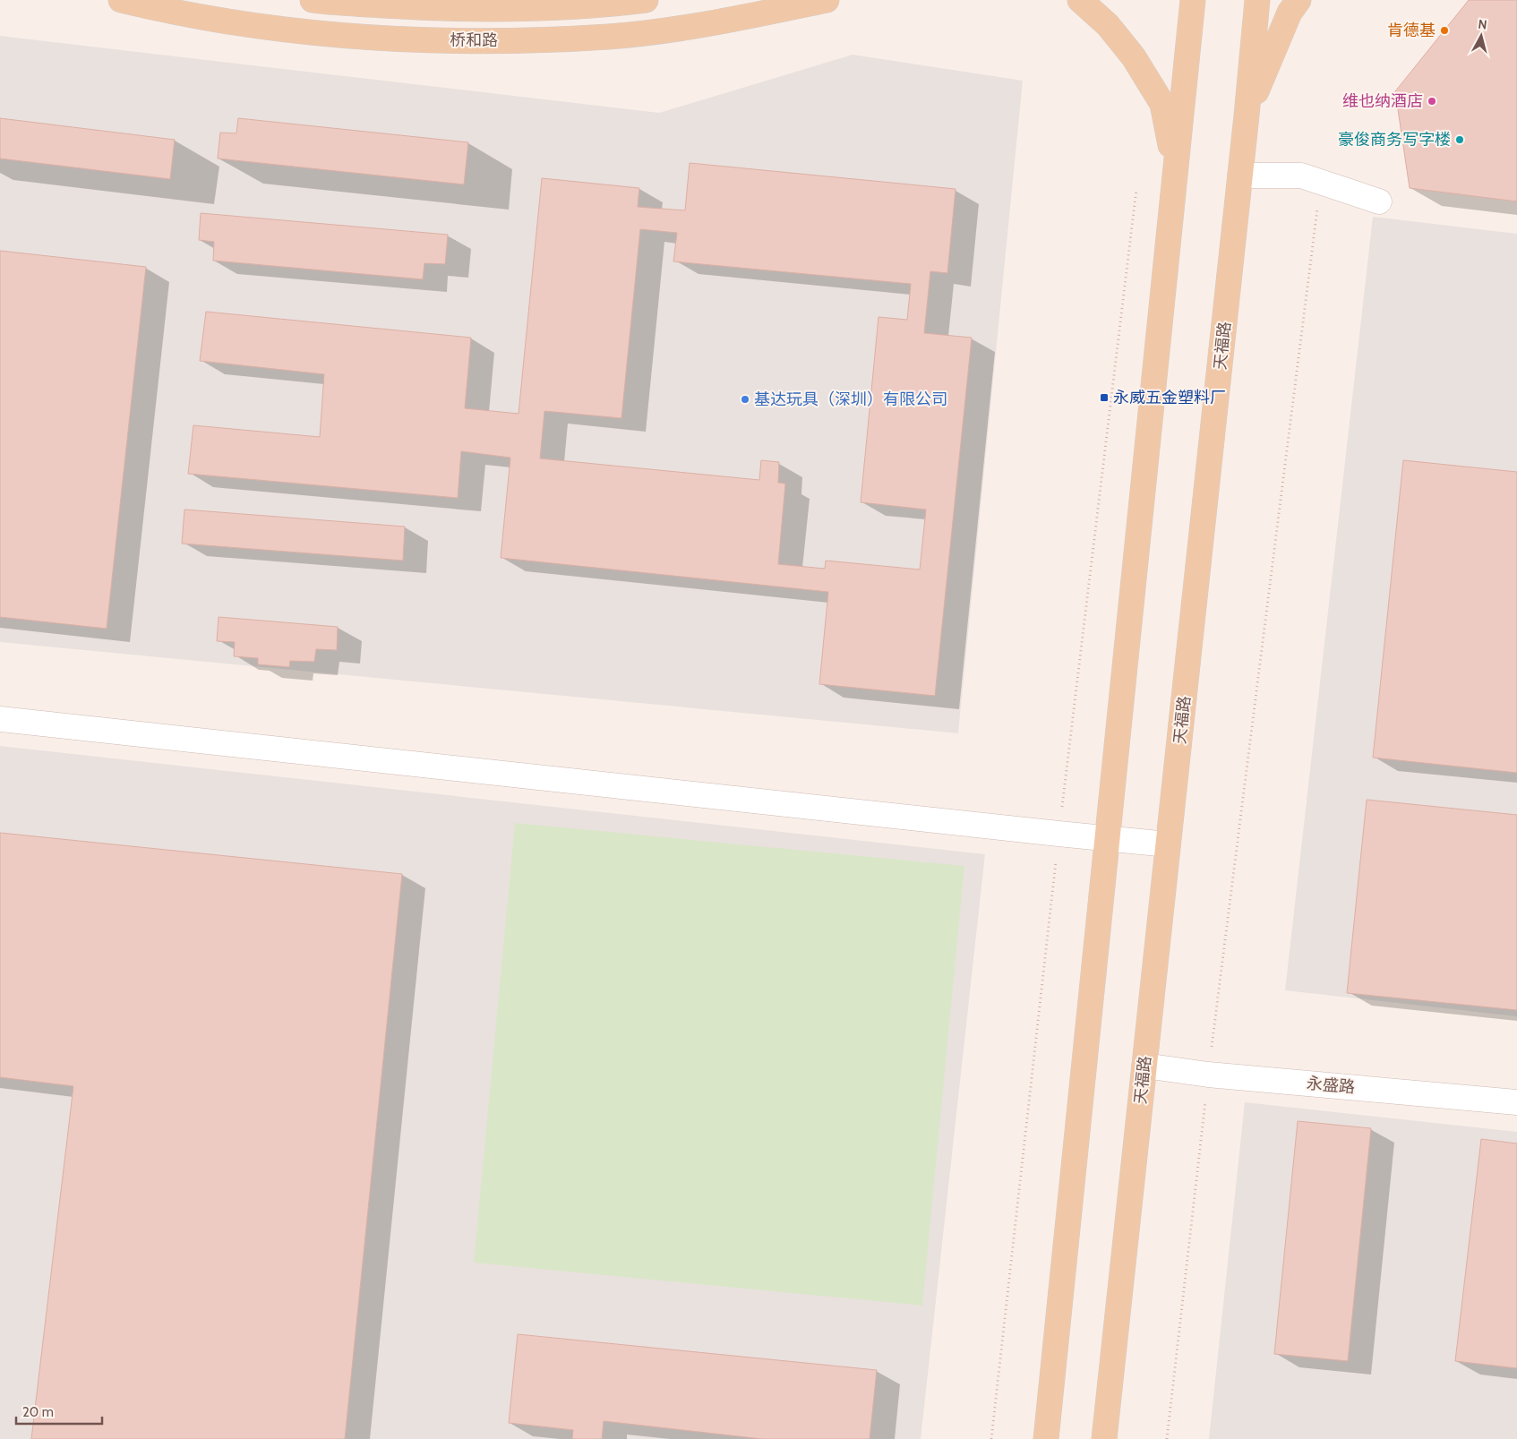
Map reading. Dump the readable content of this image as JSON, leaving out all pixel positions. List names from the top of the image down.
{
  "streets": {
    "main road": ["桥和路", "天福路"],
    "street": ["永盛路"]
  },
  "crossings": [
    ["天福路", "永盛路"]
  ],
  "places": {
    "other": [
      "肯德基",
      "维也纳酒店",
      "豪俊商务写字楼",
      "基达玩具（深圳）有限公司"
    ],
    "transit": ["永威五金塑料厂"]
  },
  "scale_bar": "20 m",
  "north": "top"
}
